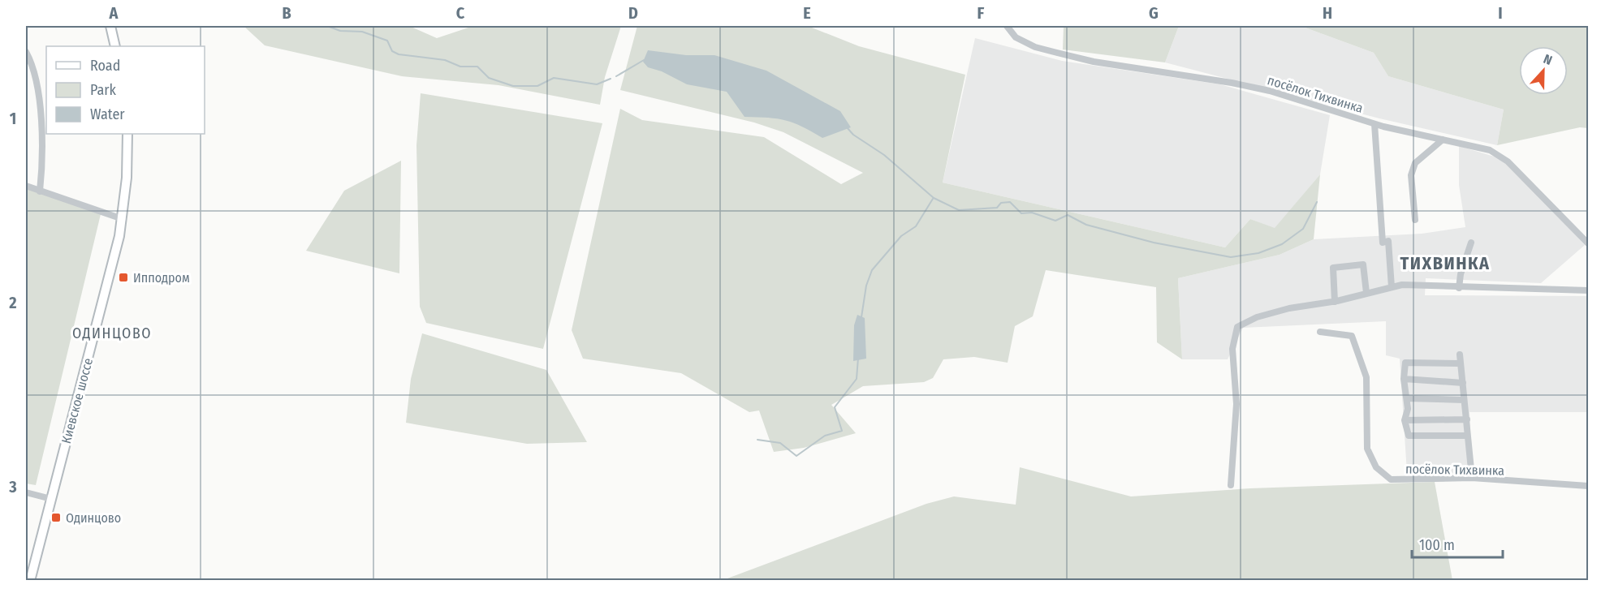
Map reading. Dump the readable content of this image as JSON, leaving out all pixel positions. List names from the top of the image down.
{
  "streets": {
    "main road": ["Киевское шоссе"],
    "street": ["посёлок Тихвинка"]
  },
  "districts": ["ТИХВИНКА", "ОДИНЦОВО"],
  "places": {
    "transit": ["Ипподром", "Одинцово"]
  },
  "legend": ["Road", "Park", "Water"],
  "scale_bar": "100 m",
  "north": "top",
  "grid": {
    "columns": [
      "A",
      "B",
      "C",
      "D",
      "E",
      "F",
      "G",
      "H",
      "I"
    ],
    "rows": ["1", "2", "3"]
  }
}
